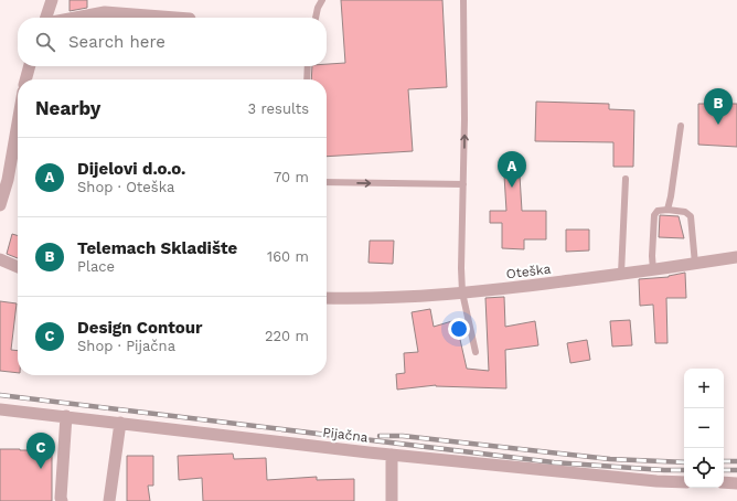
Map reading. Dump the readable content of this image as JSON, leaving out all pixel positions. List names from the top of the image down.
{
  "streets": {
    "street": ["Oteška", "Pijačna"]
  },
  "page": {
    "search": "Search here",
    "heading": ["Nearby", "3 results"],
    "pins": ["B", "A", "C"],
    "list": [
      {
        "mark": "A",
        "name": "Dijelovi d.o.o.",
        "note": "Shop · Oteška",
        "value": "70 m"
      },
      {
        "mark": "B",
        "name": "Telemach Skladište",
        "note": "Place",
        "value": "160 m"
      },
      {
        "mark": "C",
        "name": "Design Contour",
        "note": "Shop · Pijačna",
        "value": "220 m"
      }
    ],
    "map_buttons": ["+", "−"]
  }
}
